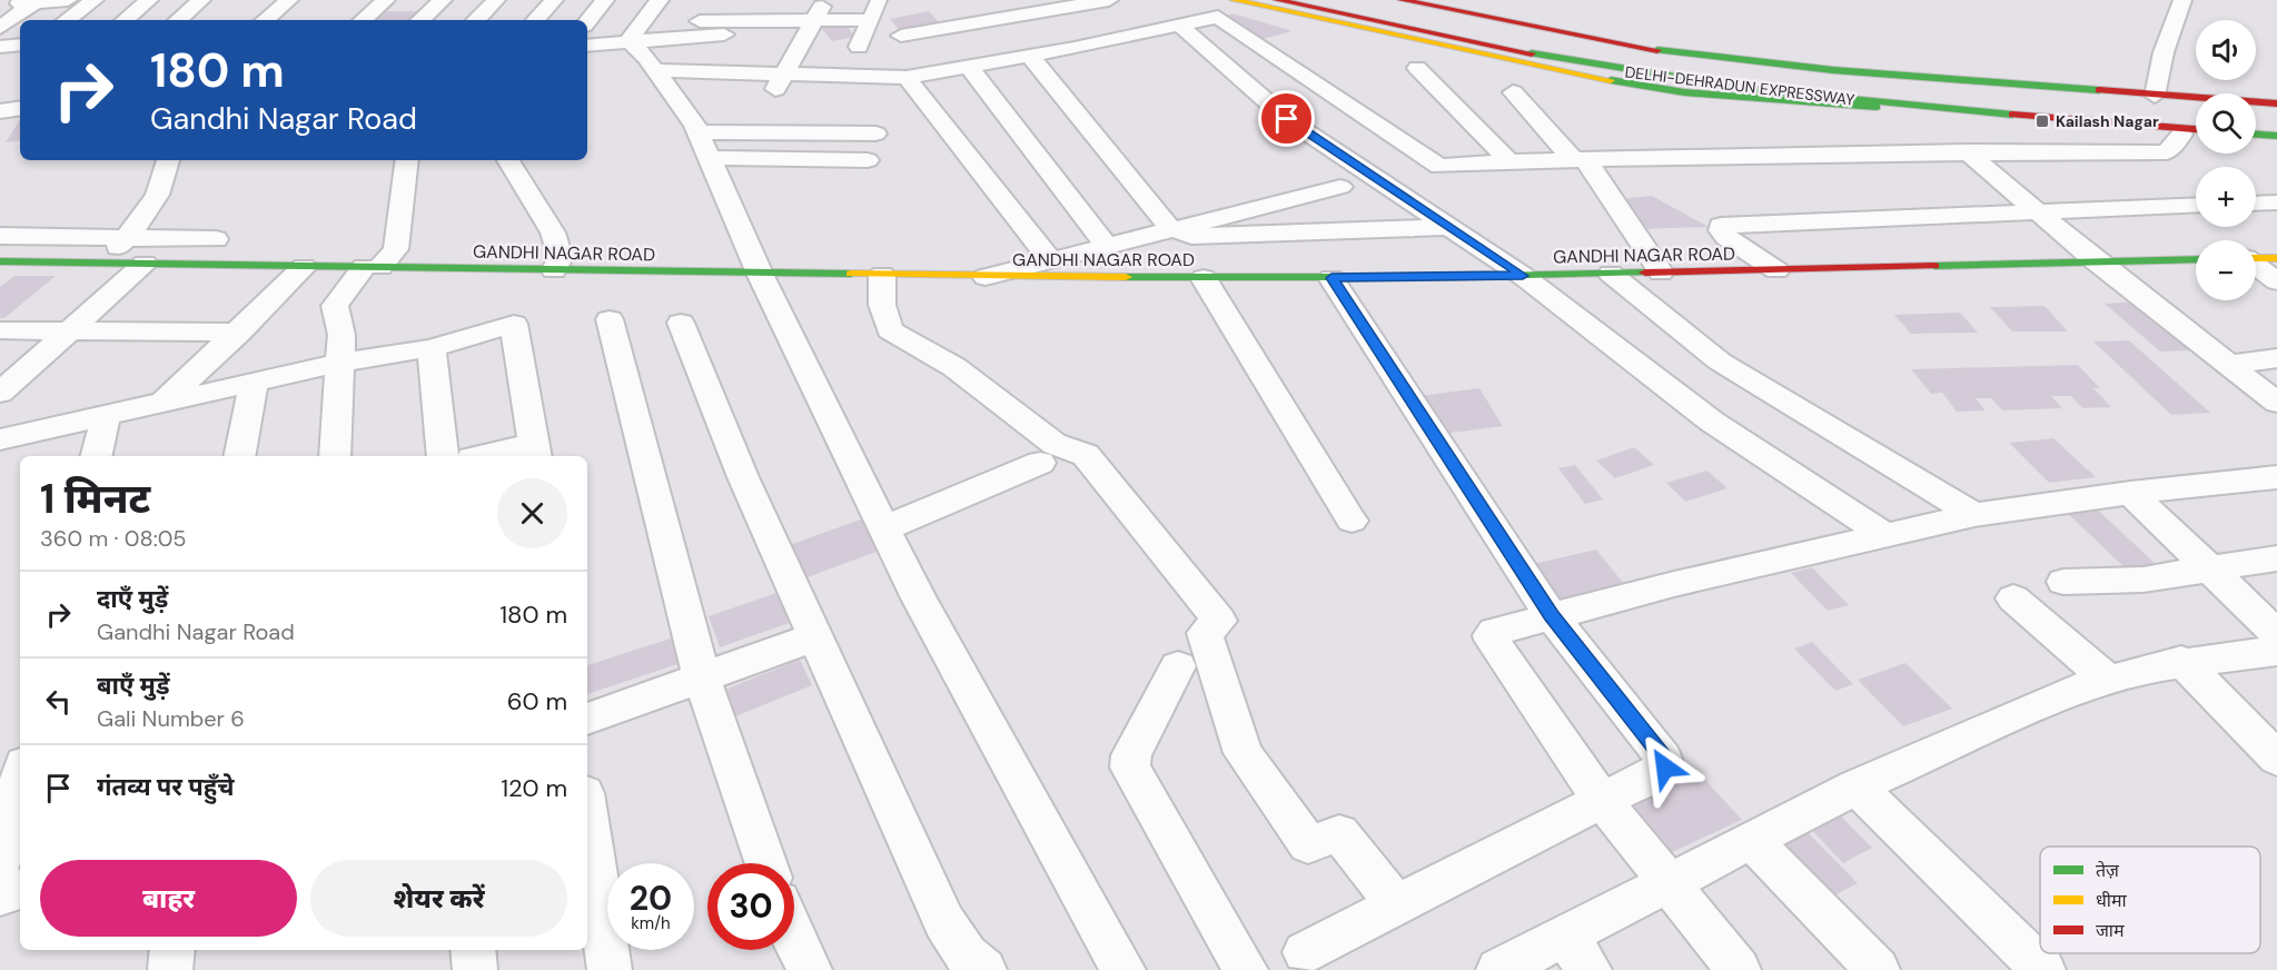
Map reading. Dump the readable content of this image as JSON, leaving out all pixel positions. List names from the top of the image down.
{
  "streets": {
    "main road": ["DELHI-DEHRADUN EXPRESSWAY", "GANDHI NAGAR ROAD"]
  },
  "places": {
    "transit": ["Kailash Nagar"]
  },
  "legend": ["तेज़", "धीमा", "जाम"],
  "page": {
    "map_buttons": ["+", "−"],
    "turn": ["180 m", "Gandhi Nagar Road"],
    "heading": ["1 मिनट", "360 m · 08:05"],
    "list": [
      {
        "name": "दाएँ मुड़ें",
        "note": "Gandhi Nagar Road",
        "value": "180 m"
      },
      {
        "name": "बाएँ मुड़ें",
        "note": "Gali Number 6",
        "value": "60 m"
      },
      {
        "name": "गंतव्य पर पहुँचे",
        "value": "120 m"
      }
    ],
    "buttons": ["बाहर", "शेयर करें"],
    "speed": "20 km/h",
    "limit": "30"
  }
}
